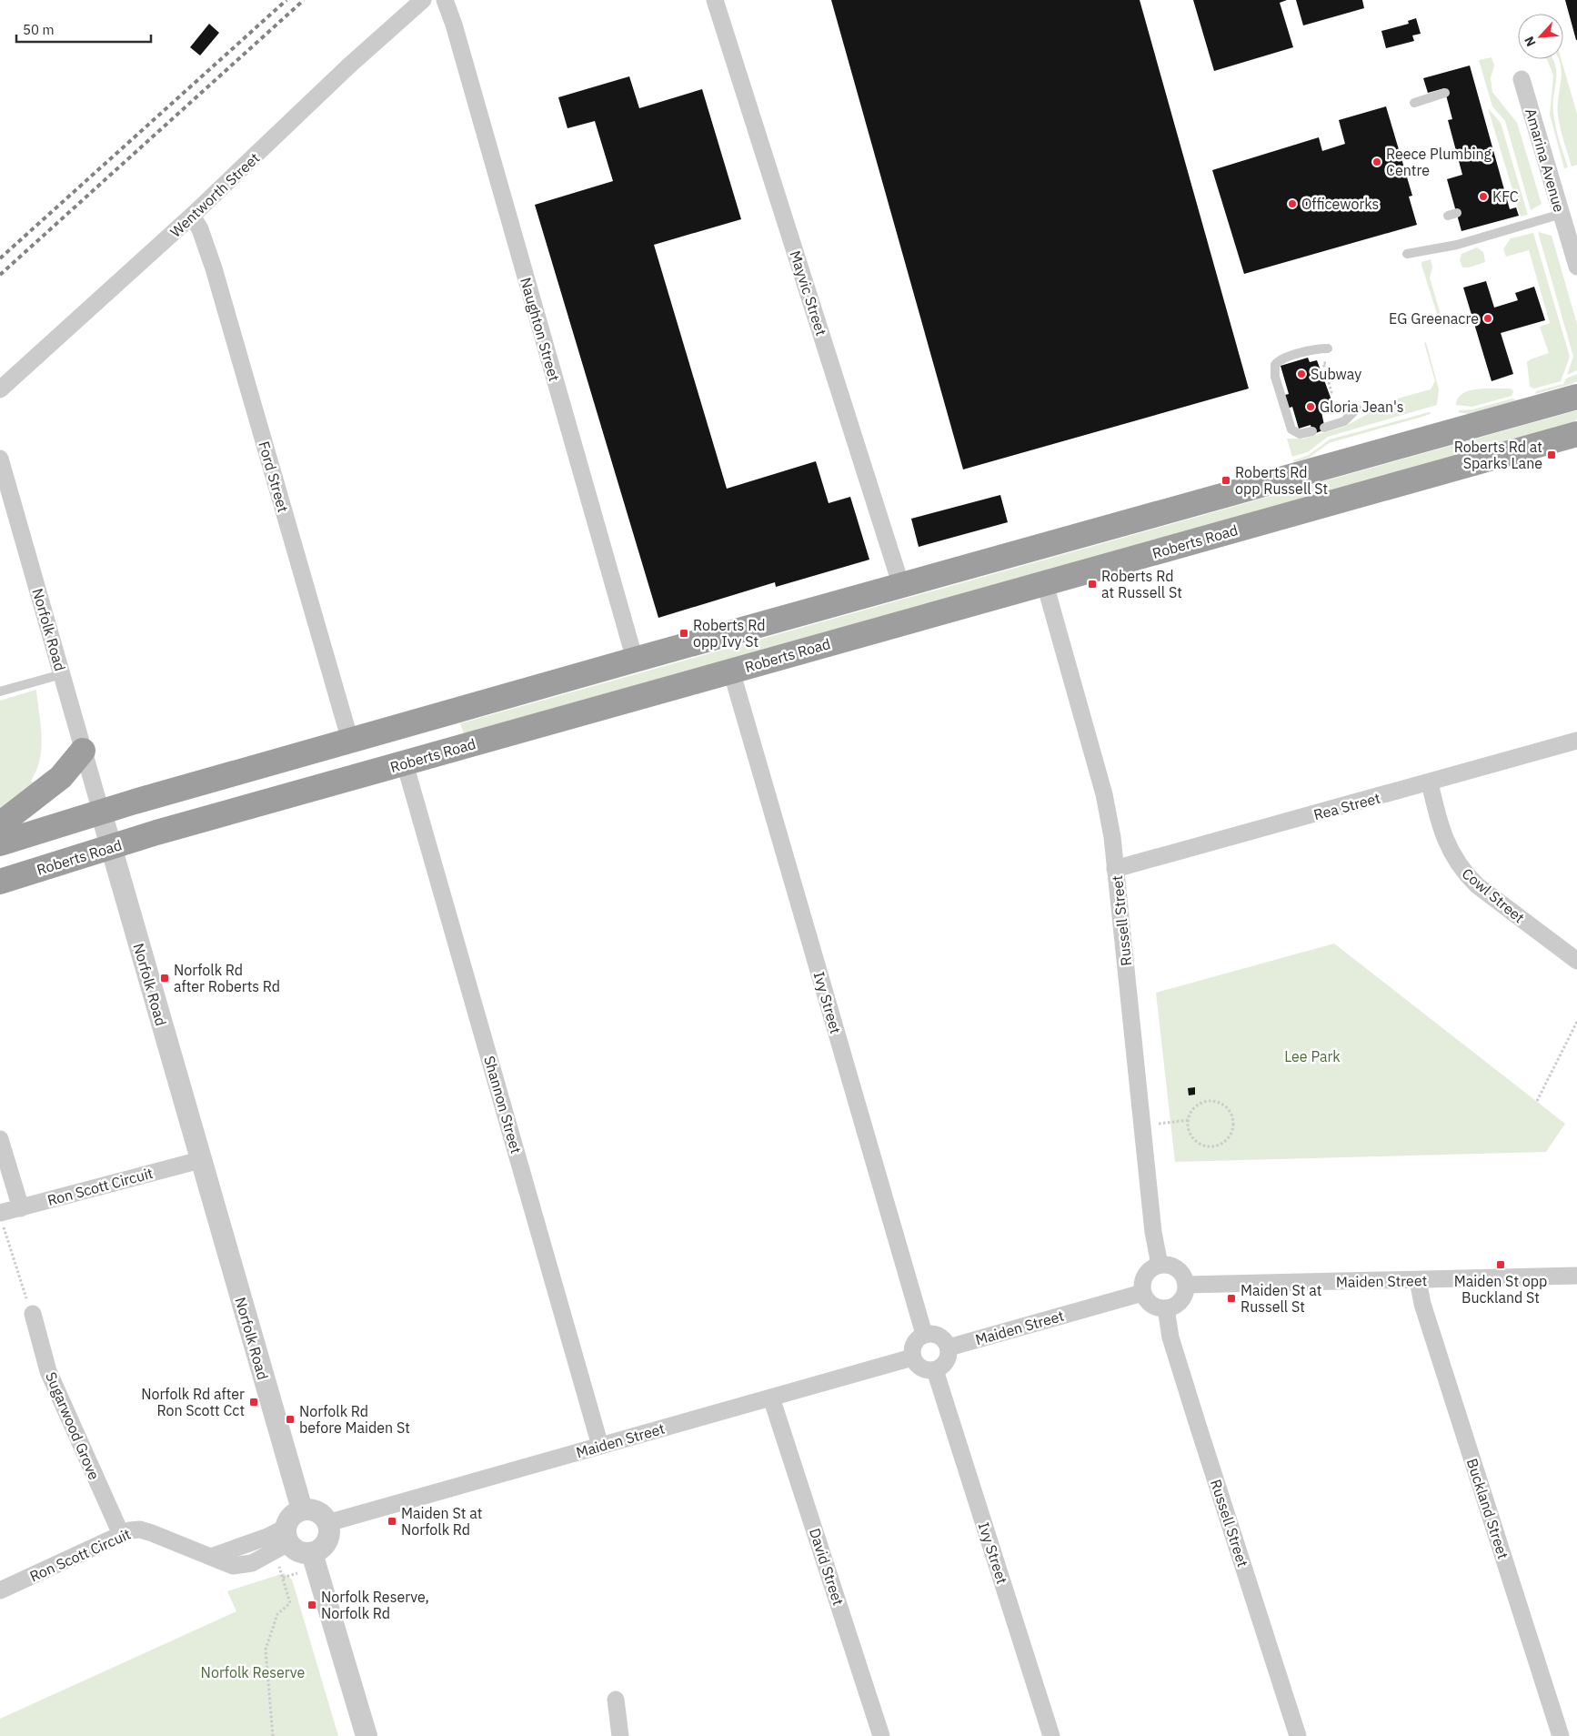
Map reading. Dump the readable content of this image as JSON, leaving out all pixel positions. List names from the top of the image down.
{
  "streets": {
    "highway": ["Roberts Road"],
    "street": [
      "Amarina Avenue",
      "Wentworth Street",
      "Mayvic Street",
      "Naughton Street",
      "Ford Street",
      "Norfolk Road",
      "Rea Street",
      "Cowl Street",
      "Russell Street",
      "Ivy Street",
      "Shannon Street",
      "Ron Scott Circuit",
      "Maiden Street",
      "Sugarwood Grove",
      "Buckland Street",
      "David Street"
    ]
  },
  "crossings": [
    ["Wentworth Street", "Ford Street"],
    ["Roberts Road", "Norfolk Road"],
    ["Roberts Road", "Russell Street"],
    ["Roberts Road", "Ivy Street"],
    ["Roberts Road", "Shannon Street"],
    ["Norfolk Road", "Ron Scott Circuit"],
    ["Norfolk Road", "Maiden Street"],
    ["Rea Street", "Cowl Street"],
    ["Rea Street", "Russell Street"],
    ["Russell Street", "Maiden Street"],
    ["Ivy Street", "Maiden Street"],
    ["Shannon Street", "Maiden Street"],
    ["Ron Scott Circuit", "Maiden Street"],
    ["Ron Scott Circuit", "Sugarwood Grove"],
    ["Maiden Street", "Buckland Street"],
    ["Maiden Street", "David Street"]
  ],
  "parks": ["Lee Park", "Norfolk Reserve"],
  "places": {
    "other": [
      "Reece Plumbing Centre",
      "KFC",
      "Officeworks",
      "EG Greenacre",
      "Subway",
      "Gloria Jean's"
    ],
    "transit": [
      "Roberts Rd at Sparks Lane",
      "Roberts Rd opp Russell St",
      "Roberts Rd at Russell St",
      "Roberts Rd opp Ivy St",
      "Norfolk Rd after Roberts Rd",
      "Maiden St opp Buckland St",
      "Maiden St at Russell St",
      "Norfolk Rd after Ron Scott Cct",
      "Norfolk Rd before Maiden St",
      "Maiden St at Norfolk Rd",
      "Norfolk Reserve, Norfolk Rd"
    ]
  },
  "scale_bar": "50 m",
  "north": "bottom left"
}
